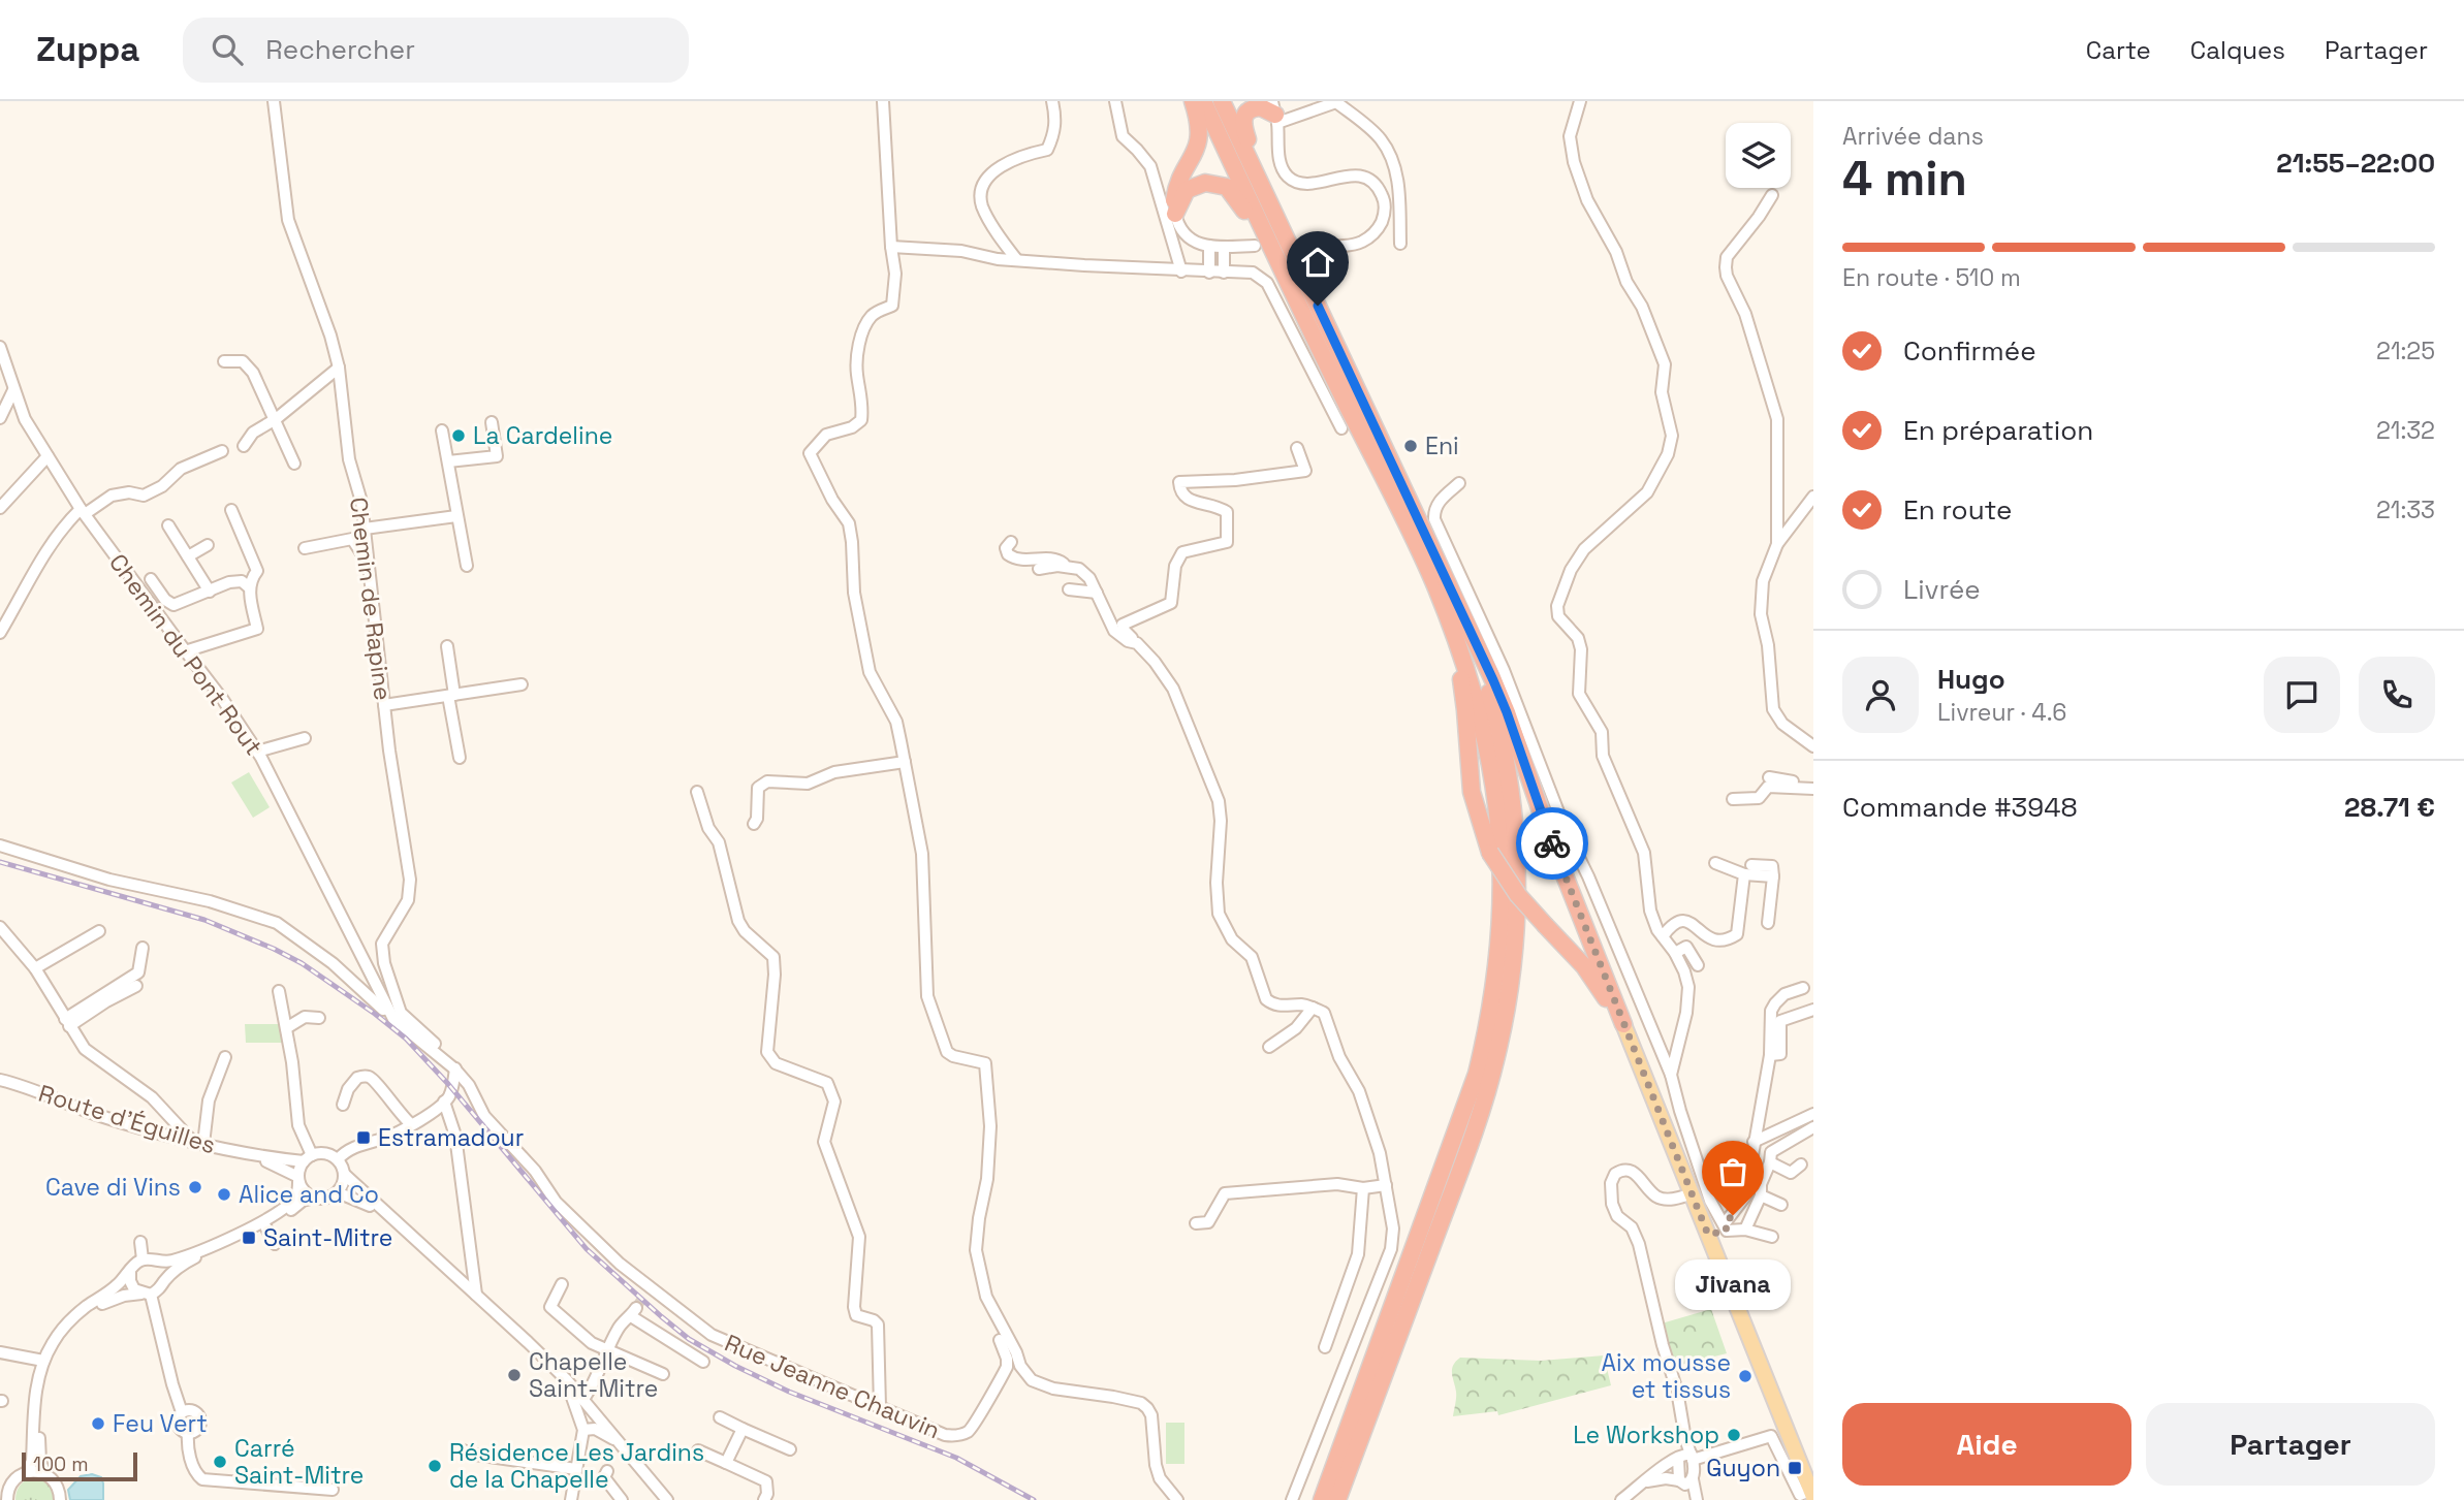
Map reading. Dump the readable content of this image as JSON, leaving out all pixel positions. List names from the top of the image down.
{
  "streets": {
    "street": [
      "Chemin de Rapine",
      "Chemin du Pont Rout",
      "Route d'Éguilles",
      "Rue Jeanne Chauvin"
    ]
  },
  "crossings": [
    ["Chemin de Rapine", "Chemin du Pont Rout"],
    ["Chemin de Rapine", "Rue Jeanne Chauvin"],
    ["Chemin du Pont Rout", "Rue Jeanne Chauvin"]
  ],
  "places": {
    "other": [
      "La Cardeline",
      "Eni",
      "Cave di Vins",
      "Alice and Co",
      "Jivana",
      "Chapelle Saint-Mitre",
      "Aix mousse et tissus",
      "Feu Vert",
      "Le Workshop",
      "Carré Saint-Mitre",
      "Résidence Les Jardins de la Chapelle"
    ],
    "transit": ["Estramadour", "Saint-Mitre", "Guyon"]
  },
  "scale_bar": "100 m",
  "page": {
    "header": "Zuppa",
    "search": "Rechercher",
    "nav": ["Carte", "Calques", "Partager"],
    "heading": ["4 min", "Arrivée dans", "21:55–22:00"],
    "panel": [
      "Hugo",
      "Livreur · 4.6",
      "Commande #3948",
      "28.71 €"
    ],
    "bar": "En route · 510 m",
    "list": [
      ["Confirmée", "21:25"],
      ["En préparation", "21:32"],
      ["En route", "21:33"],
      "Livrée"
    ],
    "bubble": "Jivana",
    "buttons": ["Aide", "Partager"],
    "scale": "100 m"
  }
}
